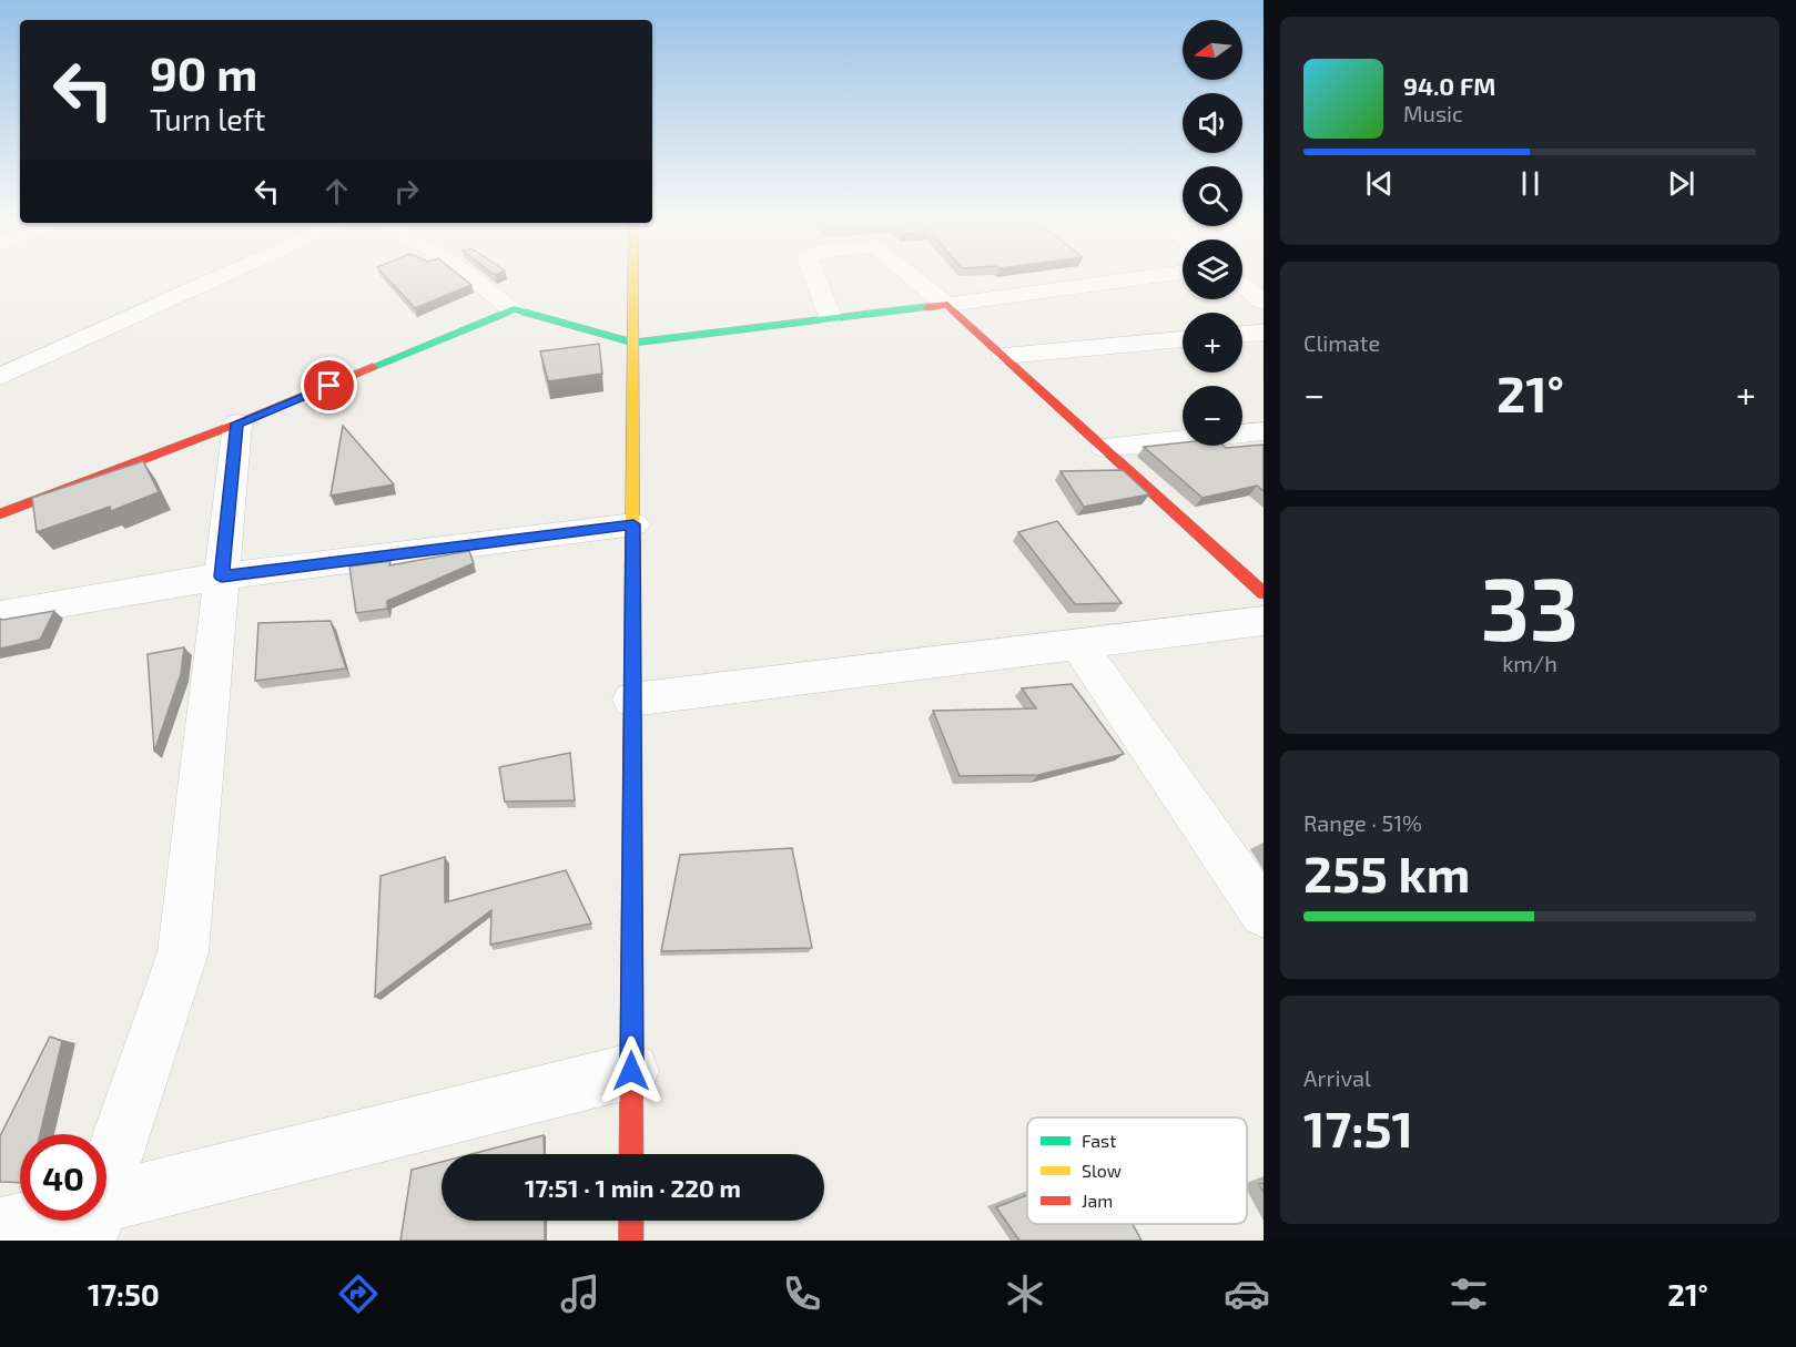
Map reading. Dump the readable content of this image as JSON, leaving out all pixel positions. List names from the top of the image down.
{
  "legend": ["Fast", "Slow", "Jam"],
  "north": "left",
  "page": {
    "map_buttons": ["+", "−"],
    "turn": ["90 m", "Turn left"],
    "song": ["94.0 FM", "Music"],
    "tile": [
      "Climate",
      ["33", "km/h"],
      ["Range · 51%", "255 km"],
      ["Arrival", "17:51"]
    ],
    "heat": ["−", "21°", "+"],
    "limit": "40",
    "trip": "17:51 · 1 min · 220 m",
    "tabs": ["17:50", "21°"]
  }
}
